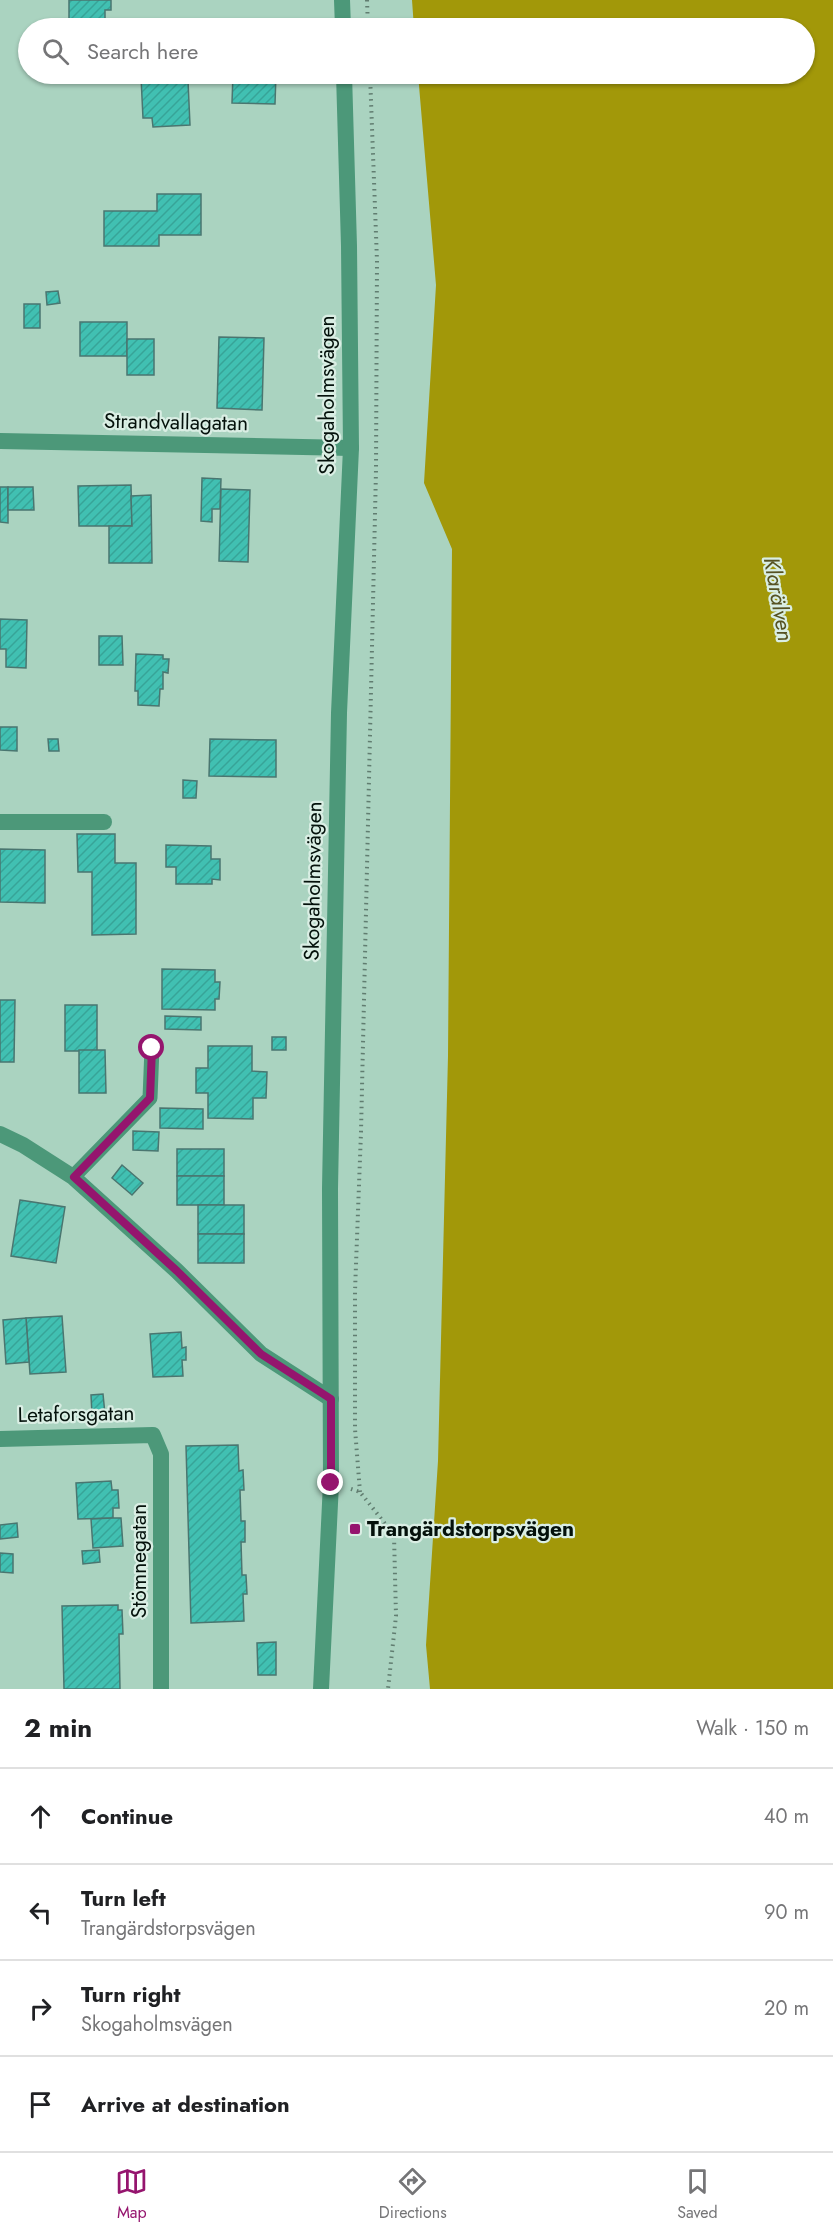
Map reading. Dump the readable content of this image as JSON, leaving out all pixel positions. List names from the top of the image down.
{
  "streets": {
    "street": [
      "Skogaholmsvägen",
      "Strandvallagatan",
      "Letaforsgatan",
      "Stömnegatan"
    ]
  },
  "crossings": [
    ["Skogaholmsvägen", "Strandvallagatan"],
    ["Letaforsgatan", "Stömnegatan"]
  ],
  "water": ["Klarälven"],
  "places": {
    "transit": ["Trangärdstorpsvägen"]
  },
  "page": {
    "search": "Search here",
    "heading": ["2 min", "Walk · 150 m"],
    "list": [
      ["Continue", "40 m"],
      ["Turn left", "Trangärdstorpsvägen", "90 m"],
      ["Turn right", "Skogaholmsvägen", "20 m"],
      "Arrive at destination"
    ],
    "nav": ["Map", "Directions", "Saved"]
  }
}
